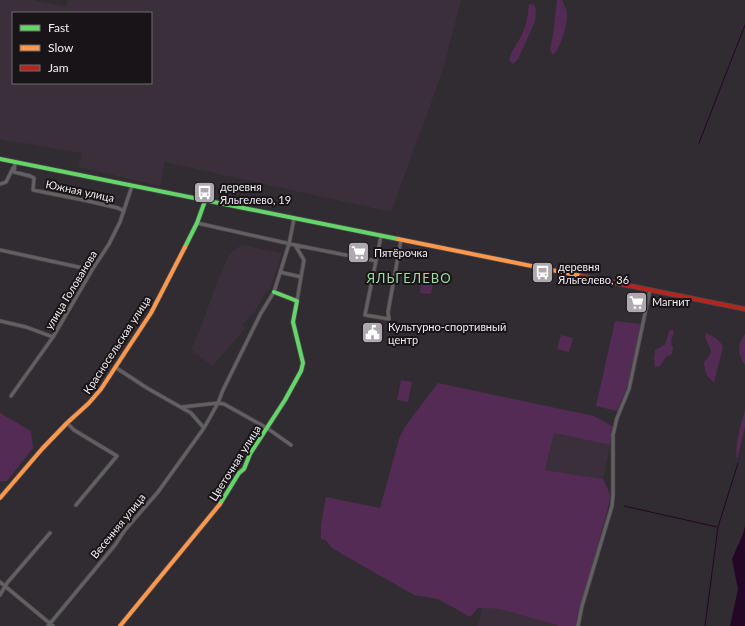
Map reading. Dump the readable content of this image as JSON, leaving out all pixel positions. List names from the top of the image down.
{
  "streets": {
    "street": [
      "Южная улица",
      "улица Голованова",
      "Красносельская улица",
      "Цветочная улица",
      "Весенняя улица"
    ]
  },
  "crossings": [
    ["Южная улица", "улица Голованова"]
  ],
  "districts": ["ЯЛЬГЕЛЕВО"],
  "places": {
    "bus stop": ["деревня Яльгелево, 19", "деревня Яльгелево, 36"],
    "supermarket": ["Пятёрочка", "Магнит"],
    "public building": ["Культурно-спортивный центр"]
  },
  "legend": ["Fast", "Slow", "Jam"]
}
